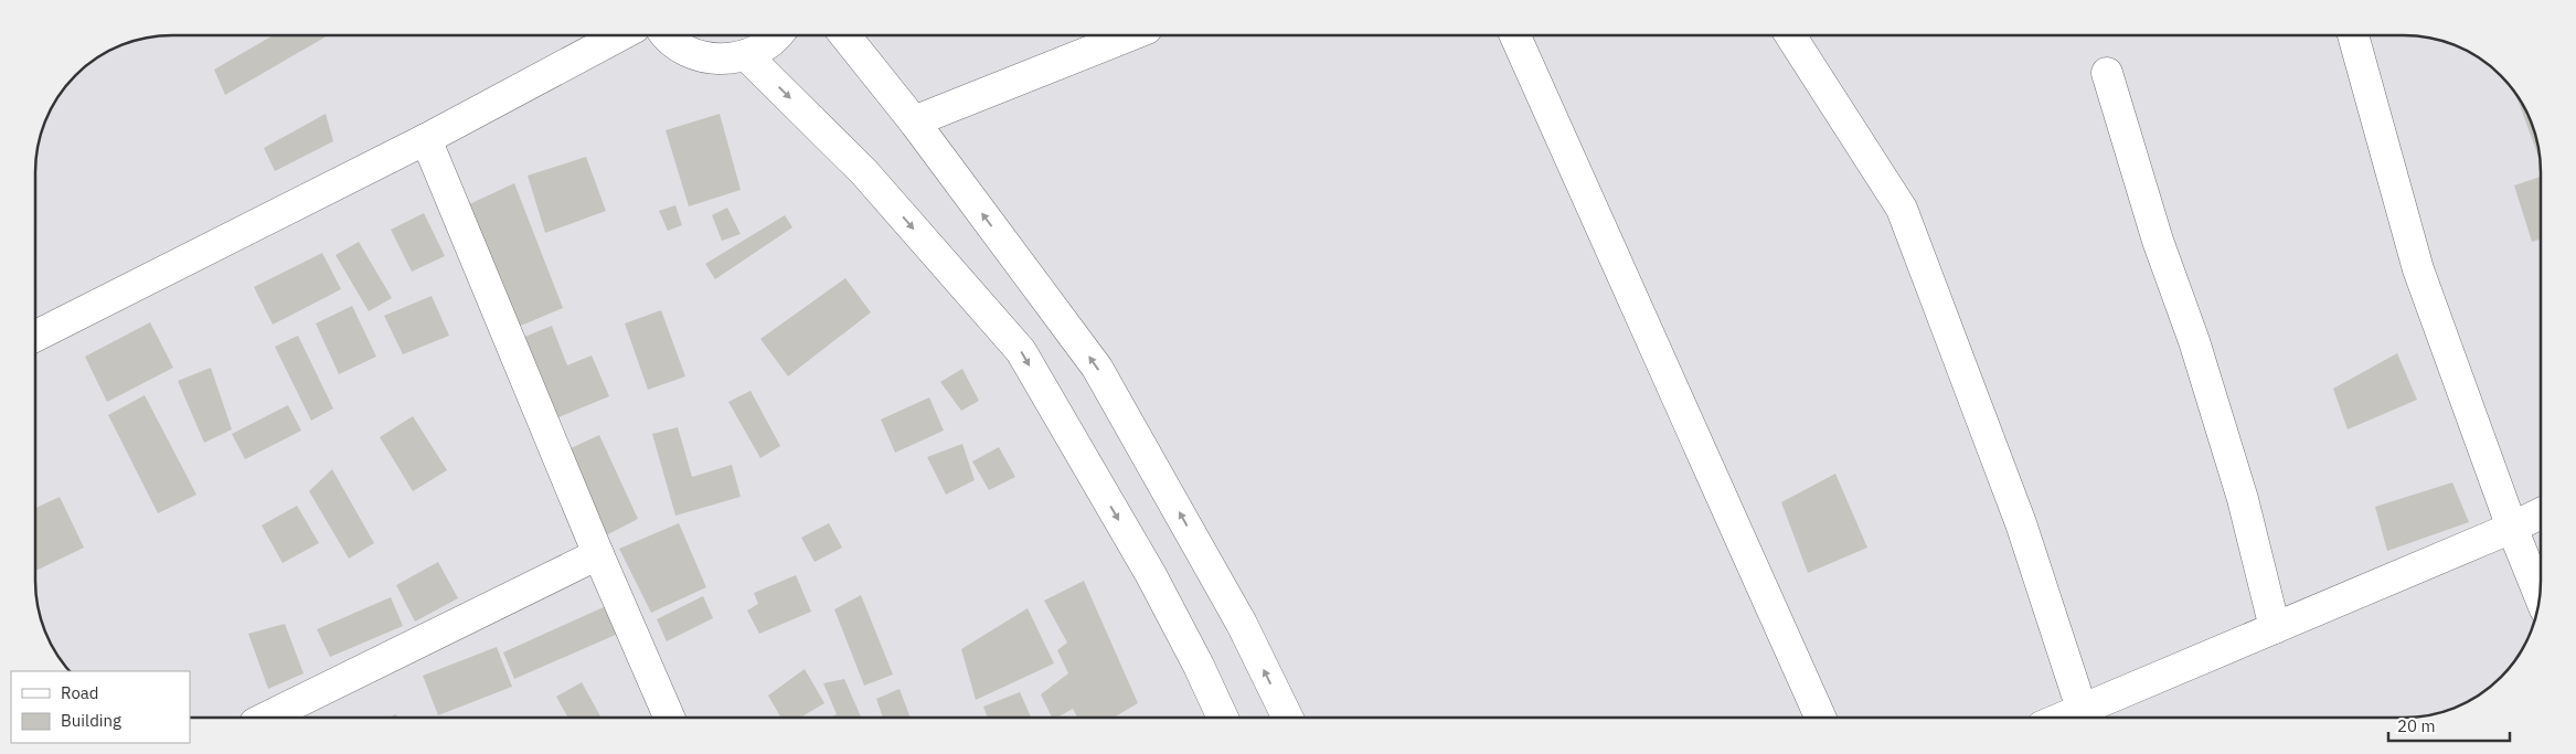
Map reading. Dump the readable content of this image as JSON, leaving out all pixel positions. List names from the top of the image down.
{
  "legend": ["Road", "Building"],
  "scale_bar": "20 m"
}
